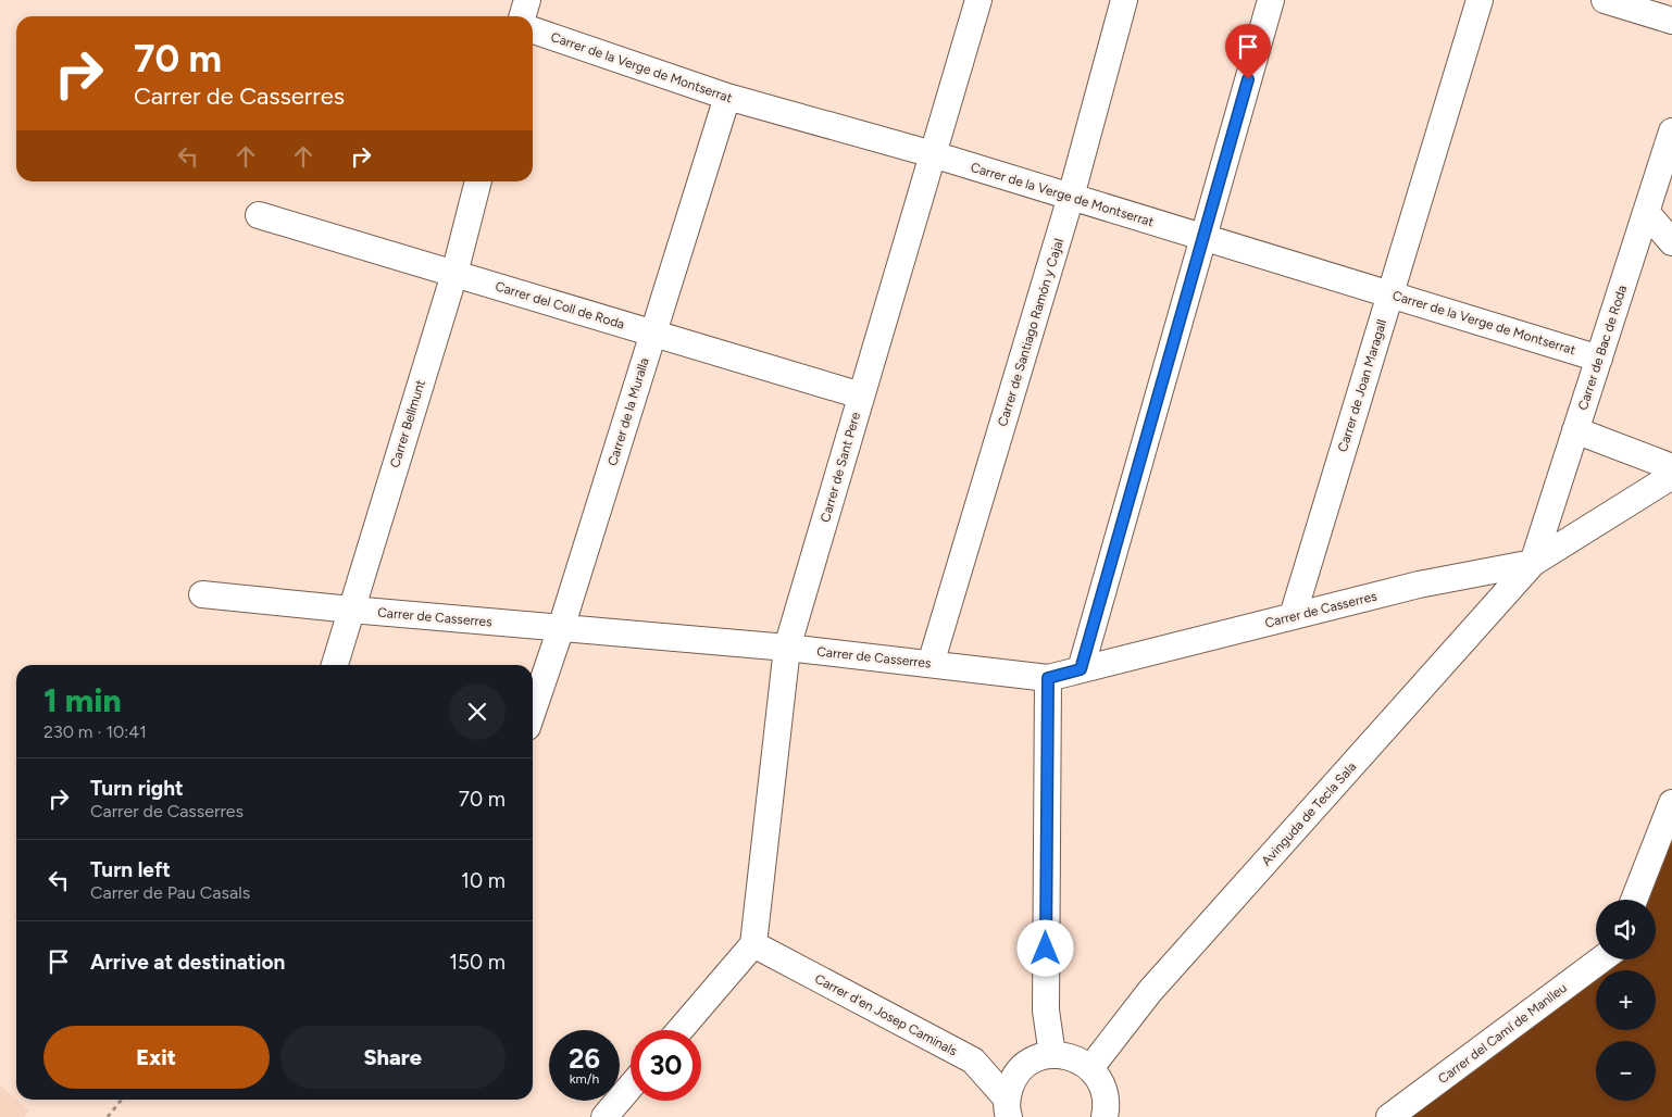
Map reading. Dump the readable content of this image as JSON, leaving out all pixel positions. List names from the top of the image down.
{
  "streets": {
    "street": [
      "Carrer de la Verge de Montserrat",
      "Carrer del Coll de Roda",
      "Carrer de Santiago Ramón y Cajal",
      "Carrer de Bac de Roda",
      "Carrer de Joan Maragall",
      "Carrer de la Muralla",
      "Carrer Bellmunt",
      "Carrer de Sant Pere",
      "Carrer de Casserres",
      "Avinguda de Tecla Sala",
      "Carrer d'en Josep Caminals",
      "Carrer del Camí de Manlleu"
    ]
  },
  "crossings": [
    ["Carrer de la Verge de Montserrat", "Carrer de Santiago Ramón y Cajal"],
    ["Carrer de la Verge de Montserrat", "Carrer de Bac de Roda"],
    ["Carrer de la Verge de Montserrat", "Carrer de Joan Maragall"],
    ["Carrer de la Verge de Montserrat", "Carrer de la Muralla"],
    ["Carrer de la Verge de Montserrat", "Carrer de Sant Pere"],
    ["Carrer del Coll de Roda", "Carrer de la Muralla"],
    ["Carrer del Coll de Roda", "Carrer Bellmunt"],
    ["Carrer del Coll de Roda", "Carrer de Sant Pere"],
    ["Carrer de Santiago Ramón y Cajal", "Carrer de Casserres"],
    ["Carrer de Bac de Roda", "Carrer de Casserres"],
    ["Carrer de Bac de Roda", "Avinguda de Tecla Sala"],
    ["Carrer de Joan Maragall", "Carrer de Casserres"],
    ["Carrer de la Muralla", "Carrer de Casserres"],
    ["Carrer Bellmunt", "Carrer de Casserres"],
    ["Carrer de Sant Pere", "Carrer de Casserres"],
    ["Carrer de Sant Pere", "Carrer d'en Josep Caminals"],
    ["Carrer de Casserres", "Avinguda de Tecla Sala"]
  ],
  "page": {
    "turn": ["70 m", "Carrer de Casserres"],
    "heading": ["1 min", "230 m · 10:41"],
    "list": [
      {
        "name": "Turn right",
        "note": "Carrer de Casserres",
        "value": "70 m"
      },
      {
        "name": "Turn left",
        "note": "Carrer de Pau Casals",
        "value": "10 m"
      },
      {
        "name": "Arrive at destination",
        "value": "150 m"
      }
    ],
    "map_buttons": ["+", "−"],
    "buttons": ["Exit", "Share"],
    "speed": "26 km/h",
    "limit": "30"
  }
}
